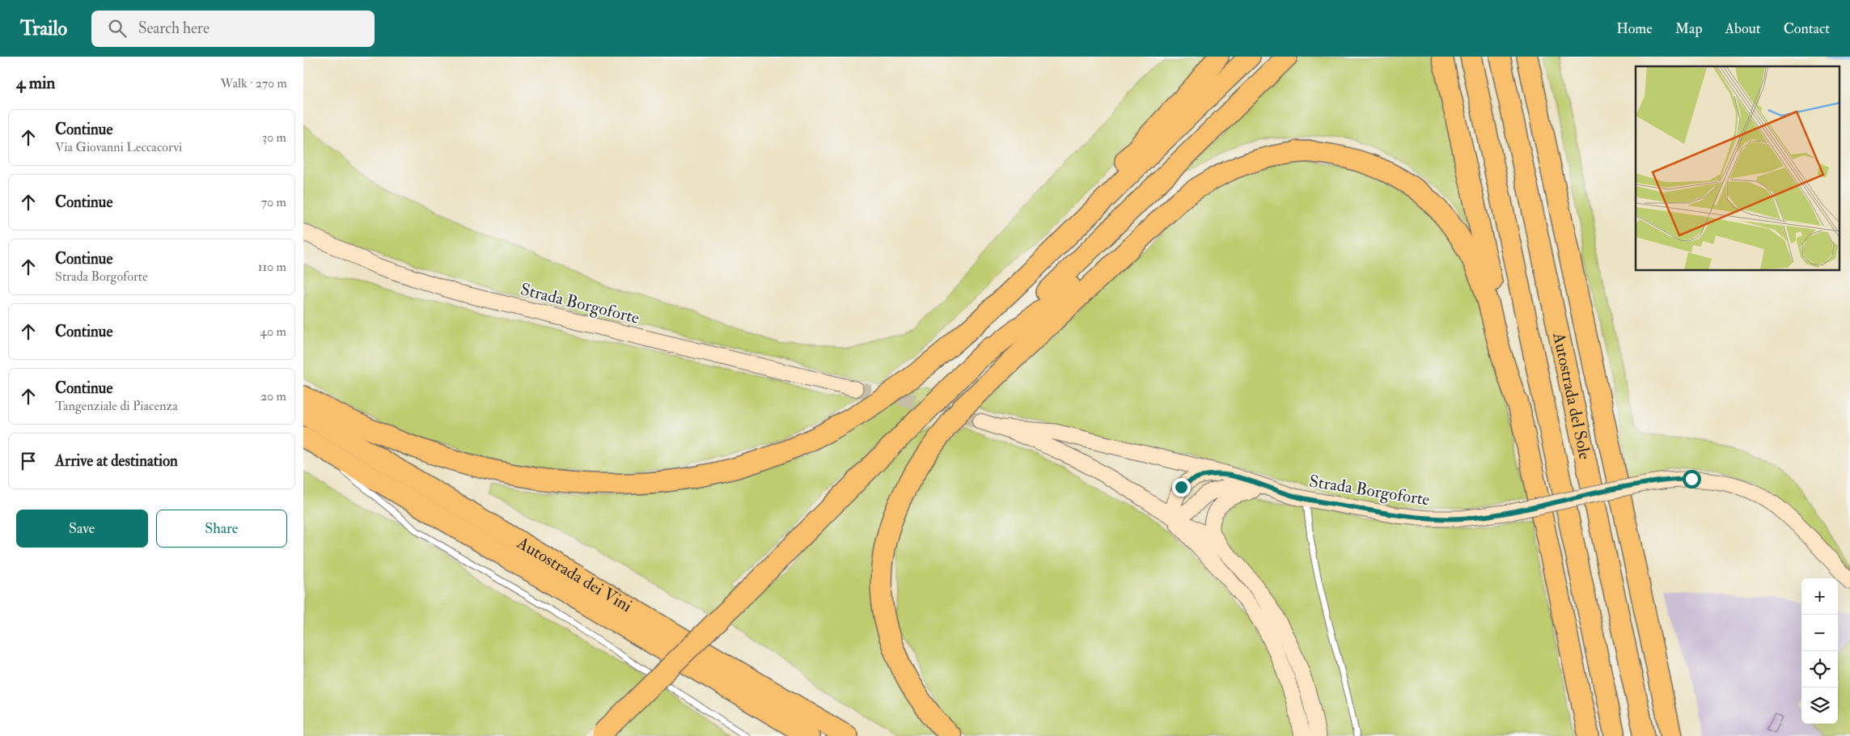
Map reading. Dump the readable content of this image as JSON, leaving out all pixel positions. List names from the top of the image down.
{
  "streets": {
    "highway": ["Autostrada del Sole", "Autostrada dei Vini"],
    "main road": ["Strada Borgoforte"]
  },
  "page": {
    "header": "Trailo",
    "search": "Search here",
    "nav": [
      "Home",
      "Map",
      "About",
      "Contact"
    ],
    "heading": ["4 min", "Walk · 270 m"],
    "list": [
      ["Continue", "Via Giovanni Leccacorvi", "30 m"],
      ["Continue", "70 m"],
      ["Continue", "Strada Borgoforte", "110 m"],
      ["Continue", "40 m"],
      ["Continue", "Tangenziale di Piacenza", "20 m"],
      "Arrive at destination"
    ],
    "buttons": ["Save", "Share"],
    "map_buttons": ["+", "−"]
  }
}
